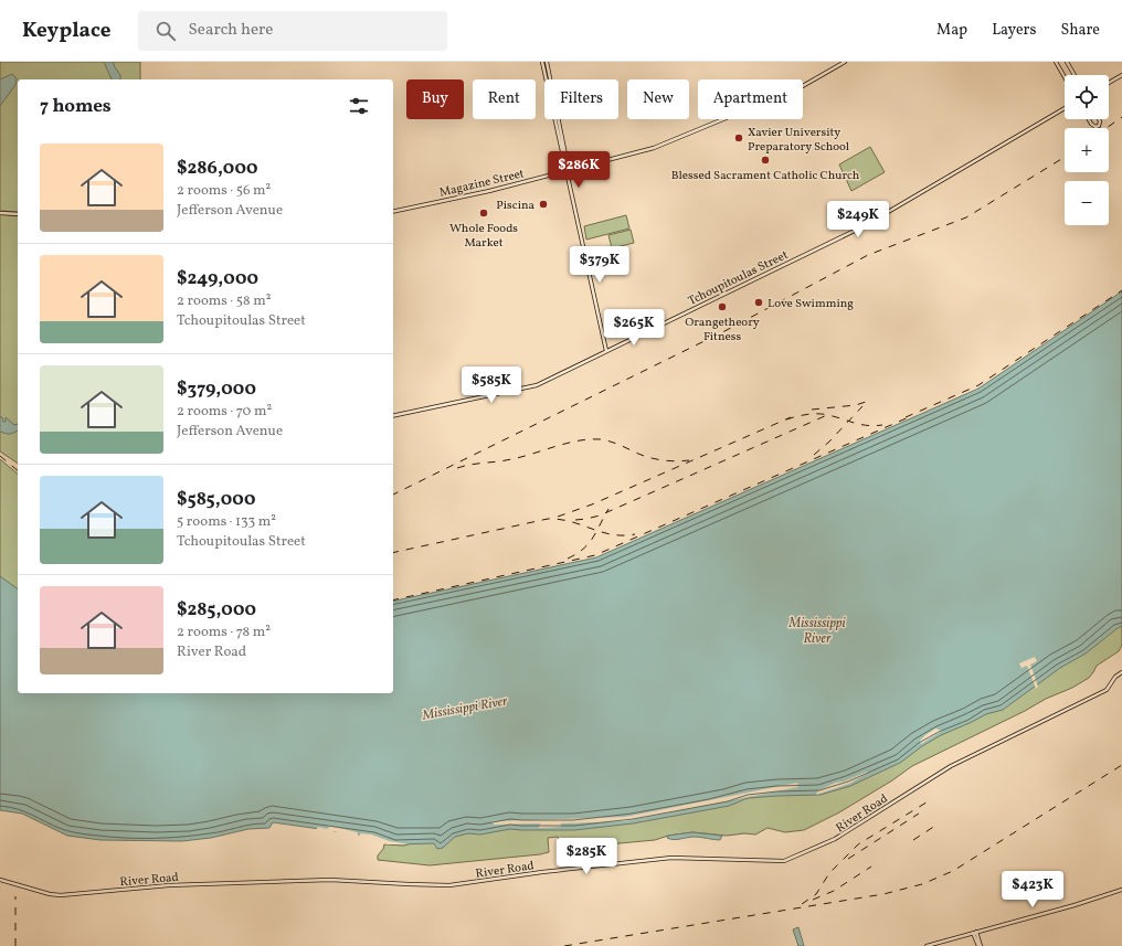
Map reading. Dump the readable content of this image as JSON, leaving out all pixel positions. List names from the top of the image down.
{
  "streets": {
    "street": ["Magazine Street", "Tchoupitoulas Street", "River Road"]
  },
  "water": ["Mississippi River"],
  "places": [
    "Xavier University Preparatory School",
    "Blessed Sacrament Catholic Church",
    "Piscina",
    "Whole Foods Market",
    "Love Swimming",
    "Orangetheory Fitness"
  ],
  "page": {
    "header": "Keyplace",
    "search": "Search here",
    "nav": ["Map", "Layers", "Share"],
    "map_buttons": ["+", "−"],
    "chip": [
      "Buy",
      "Rent",
      "Filters",
      "New",
      "Apartment"
    ],
    "heading": "7 homes",
    "list": [
      {
        "name": "$286,000",
        "note": "2 rooms · 56 m² · Jefferson Avenue"
      },
      {
        "name": "$249,000",
        "note": "2 rooms · 58 m² · Tchoupitoulas Street"
      },
      {
        "name": "$379,000",
        "note": "2 rooms · 70 m² · Jefferson Avenue"
      },
      {
        "name": "$585,000",
        "note": "5 rooms · 133 m² · Tchoupitoulas Street"
      },
      {
        "name": "$285,000",
        "note": "2 rooms · 78 m² · River Road"
      }
    ],
    "price": [
      "$286K",
      "$249K",
      "$379K",
      "$265K",
      "$585K",
      "$285K",
      "$423K"
    ]
  }
}
